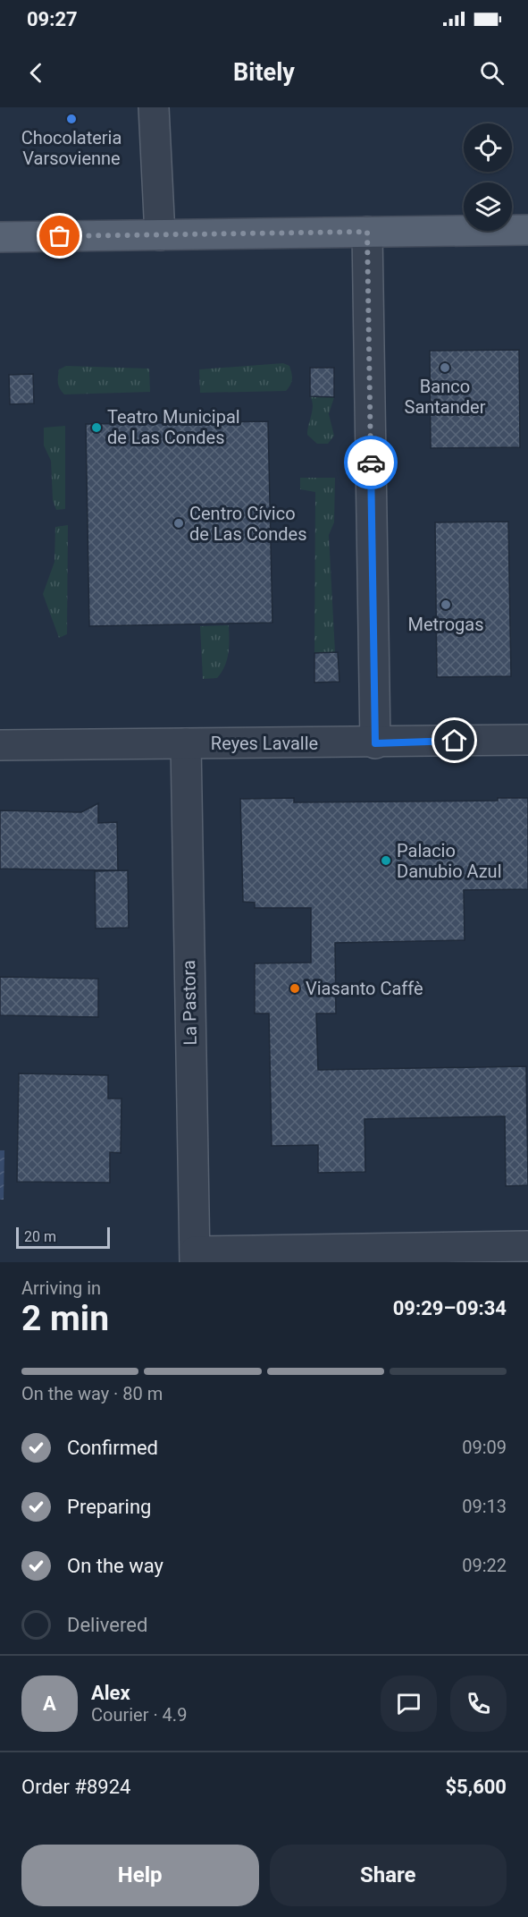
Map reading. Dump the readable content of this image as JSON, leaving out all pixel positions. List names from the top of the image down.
{
  "streets": {
    "street": ["Reyes Lavalle", "La Pastora"]
  },
  "crossings": [
    ["Reyes Lavalle", "La Pastora"]
  ],
  "places": [
    "Chocolateria Varsovienne",
    "Banco Santander",
    "Teatro Municipal de Las Condes",
    "Centro Cívico de Las Condes",
    "Metrogas",
    "Palacio Danubio Azul",
    "Viasanto Caffè"
  ],
  "scale_bar": "20 m",
  "page": {
    "status": "09:27",
    "header": "Bitely",
    "scale": "20 m",
    "heading": ["2 min", "Arriving in", "09:29–09:34"],
    "panel": [
      "Alex",
      "Courier · 4.9",
      "Order #8924",
      "$5,600"
    ],
    "bar": "On the way · 80 m",
    "list": [
      ["Confirmed", "09:09"],
      ["Preparing", "09:13"],
      ["On the way", "09:22"],
      "Delivered"
    ],
    "round": "A",
    "buttons": ["Help", "Share"]
  }
}
